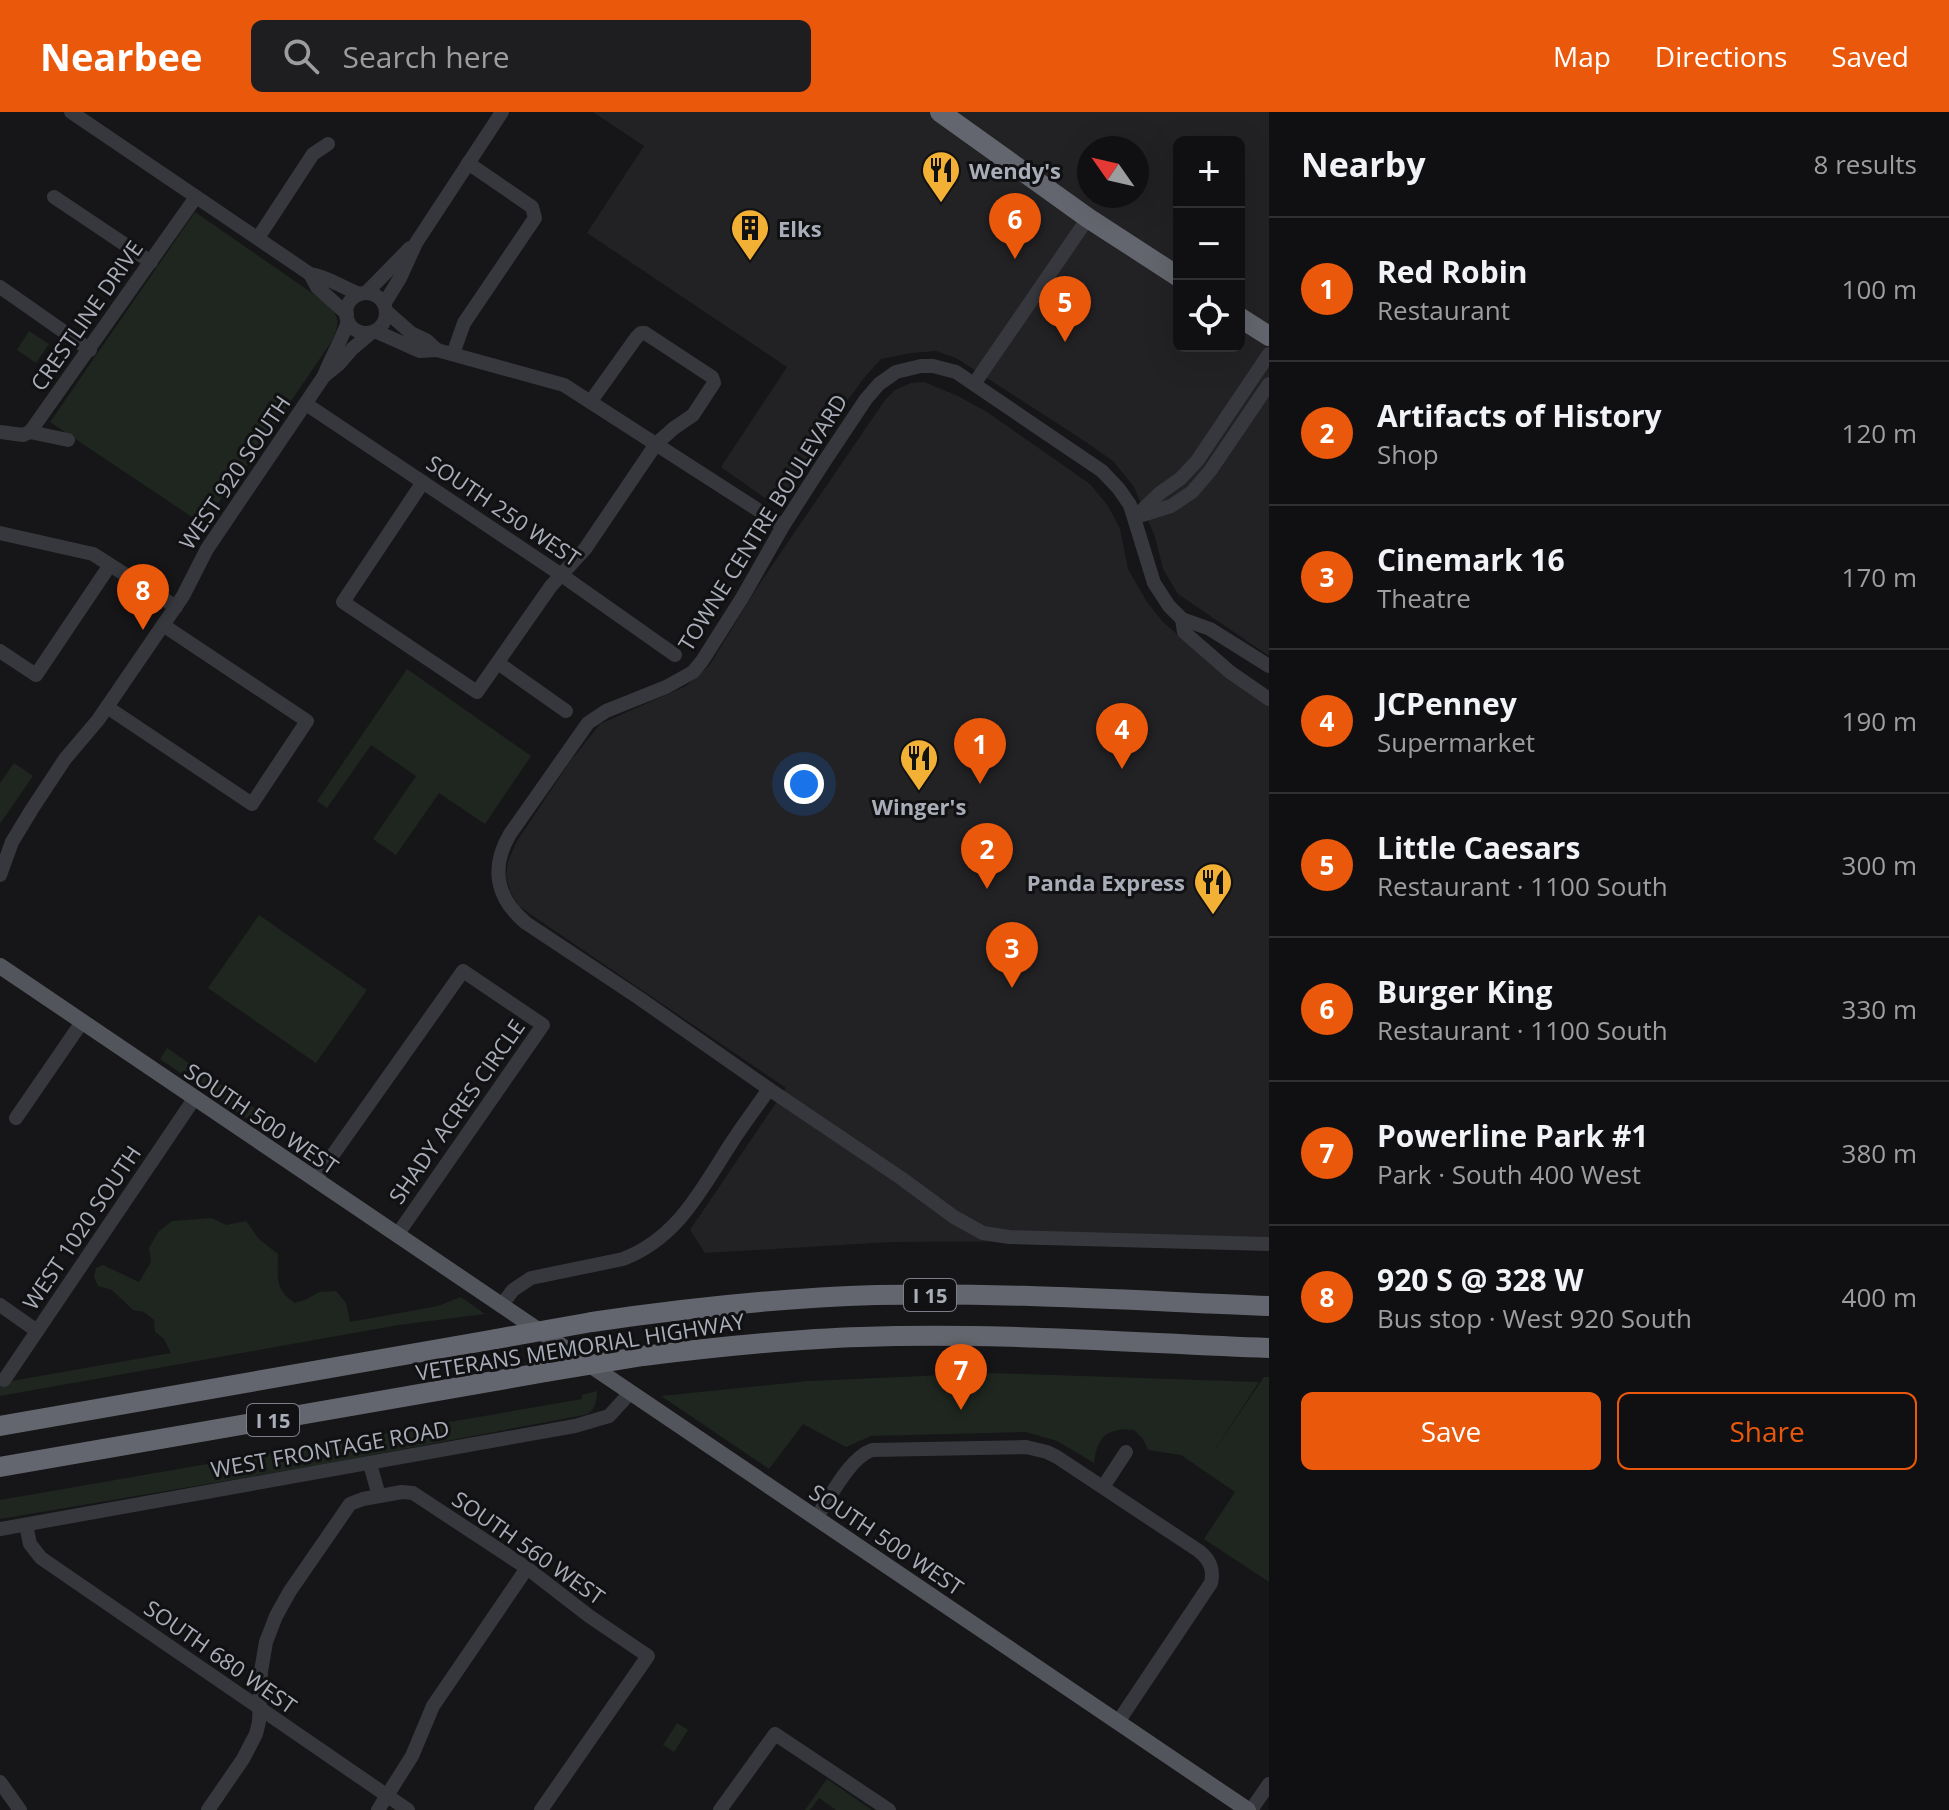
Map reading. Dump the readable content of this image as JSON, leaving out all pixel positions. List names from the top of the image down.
{
  "streets": {
    "highway": ["I 15", "VETERANS MEMORIAL HIGHWAY"],
    "main road": ["SOUTH 500 WEST"],
    "street": [
      "CRESTLINE DRIVE",
      "WEST 920 SOUTH",
      "SOUTH 250 WEST",
      "TOWNE CENTRE BOULEVARD",
      "SHADY ACRES CIRCLE",
      "WEST 1020 SOUTH",
      "WEST FRONTAGE ROAD",
      "SOUTH 560 WEST",
      "SOUTH 680 WEST"
    ]
  },
  "crossings": [
    ["WEST 920 SOUTH", "SOUTH 250 WEST"],
    ["SHADY ACRES CIRCLE", "SOUTH 500 WEST"],
    ["SOUTH 500 WEST", "WEST 1020 SOUTH"],
    ["SOUTH 500 WEST", "WEST FRONTAGE ROAD"],
    ["WEST FRONTAGE ROAD", "SOUTH 680 WEST"]
  ],
  "places": {
    "restaurant": ["Wendy's", "Winger's", "Panda Express"],
    "building": ["Elks"]
  },
  "north": "top left",
  "page": {
    "header": "Nearbee",
    "search": "Search here",
    "nav": ["Map", "Directions", "Saved"],
    "heading": ["Nearby", "8 results"],
    "map_buttons": ["+", "−"],
    "pins": [
      "6",
      "5",
      "8",
      "4",
      "1",
      "2",
      "3",
      "7"
    ],
    "list": [
      {
        "mark": "1",
        "name": "Red Robin",
        "note": "Restaurant",
        "value": "100 m"
      },
      {
        "mark": "2",
        "name": "Artifacts of History",
        "note": "Shop",
        "value": "120 m"
      },
      {
        "mark": "3",
        "name": "Cinemark 16",
        "note": "Theatre",
        "value": "170 m"
      },
      {
        "mark": "4",
        "name": "JCPenney",
        "note": "Supermarket",
        "value": "190 m"
      },
      {
        "mark": "5",
        "name": "Little Caesars",
        "note": "Restaurant · 1100 South",
        "value": "300 m"
      },
      {
        "mark": "6",
        "name": "Burger King",
        "note": "Restaurant · 1100 South",
        "value": "330 m"
      },
      {
        "mark": "7",
        "name": "Powerline Park #1",
        "note": "Park · South 400 West",
        "value": "380 m"
      },
      {
        "mark": "8",
        "name": "920 S @ 328 W",
        "note": "Bus stop · West 920 South",
        "value": "400 m"
      }
    ],
    "buttons": ["Save", "Share"]
  }
}
